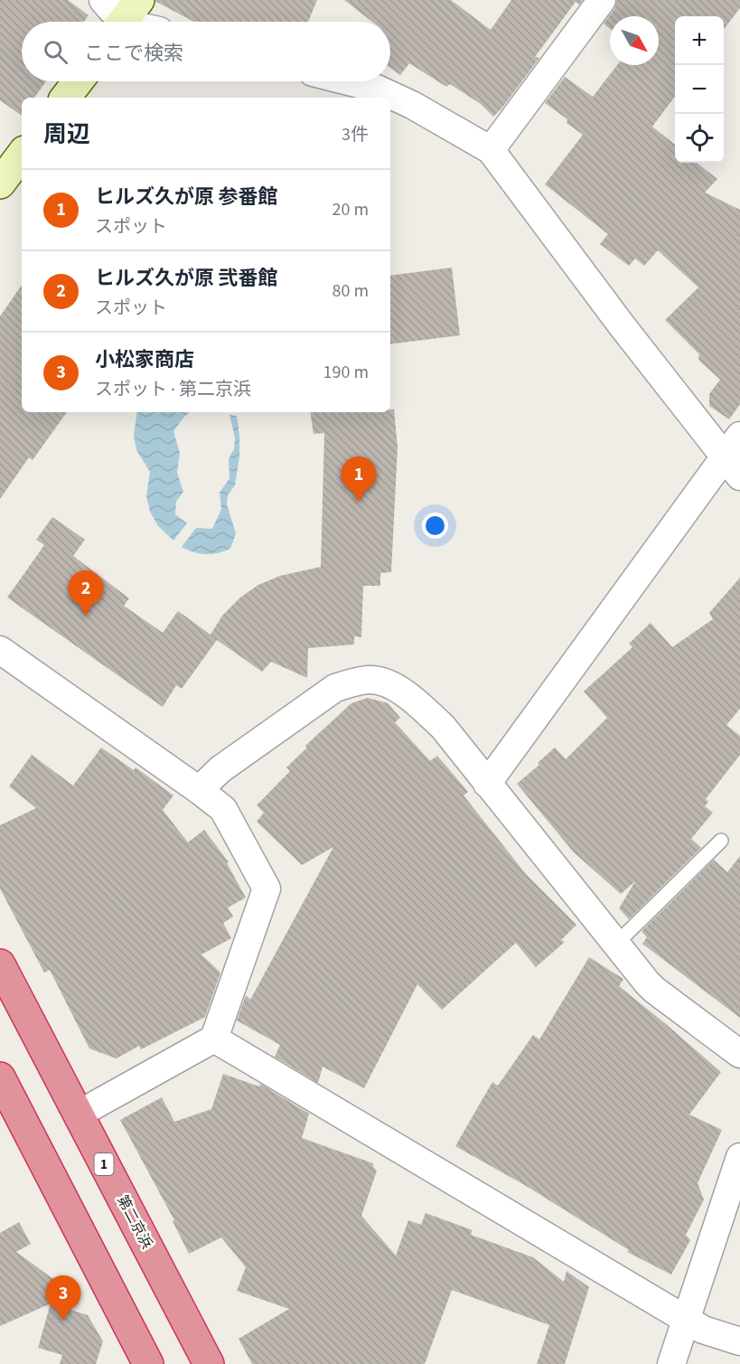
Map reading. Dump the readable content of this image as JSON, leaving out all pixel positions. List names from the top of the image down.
{
  "streets": {
    "highway": ["1", "第二京浜"]
  },
  "north": "bottom right",
  "page": {
    "map_buttons": ["+", "−"],
    "search": "ここで検索",
    "heading": ["周辺", "3件"],
    "list": [
      {
        "mark": "1",
        "name": "ヒルズ久が原 参番館",
        "note": "スポット",
        "value": "20 m"
      },
      {
        "mark": "2",
        "name": "ヒルズ久が原 弐番館",
        "note": "スポット",
        "value": "80 m"
      },
      {
        "mark": "3",
        "name": "小松家商店",
        "note": "スポット · 第二京浜",
        "value": "190 m"
      }
    ],
    "pins": ["1", "2", "3"]
  }
}
